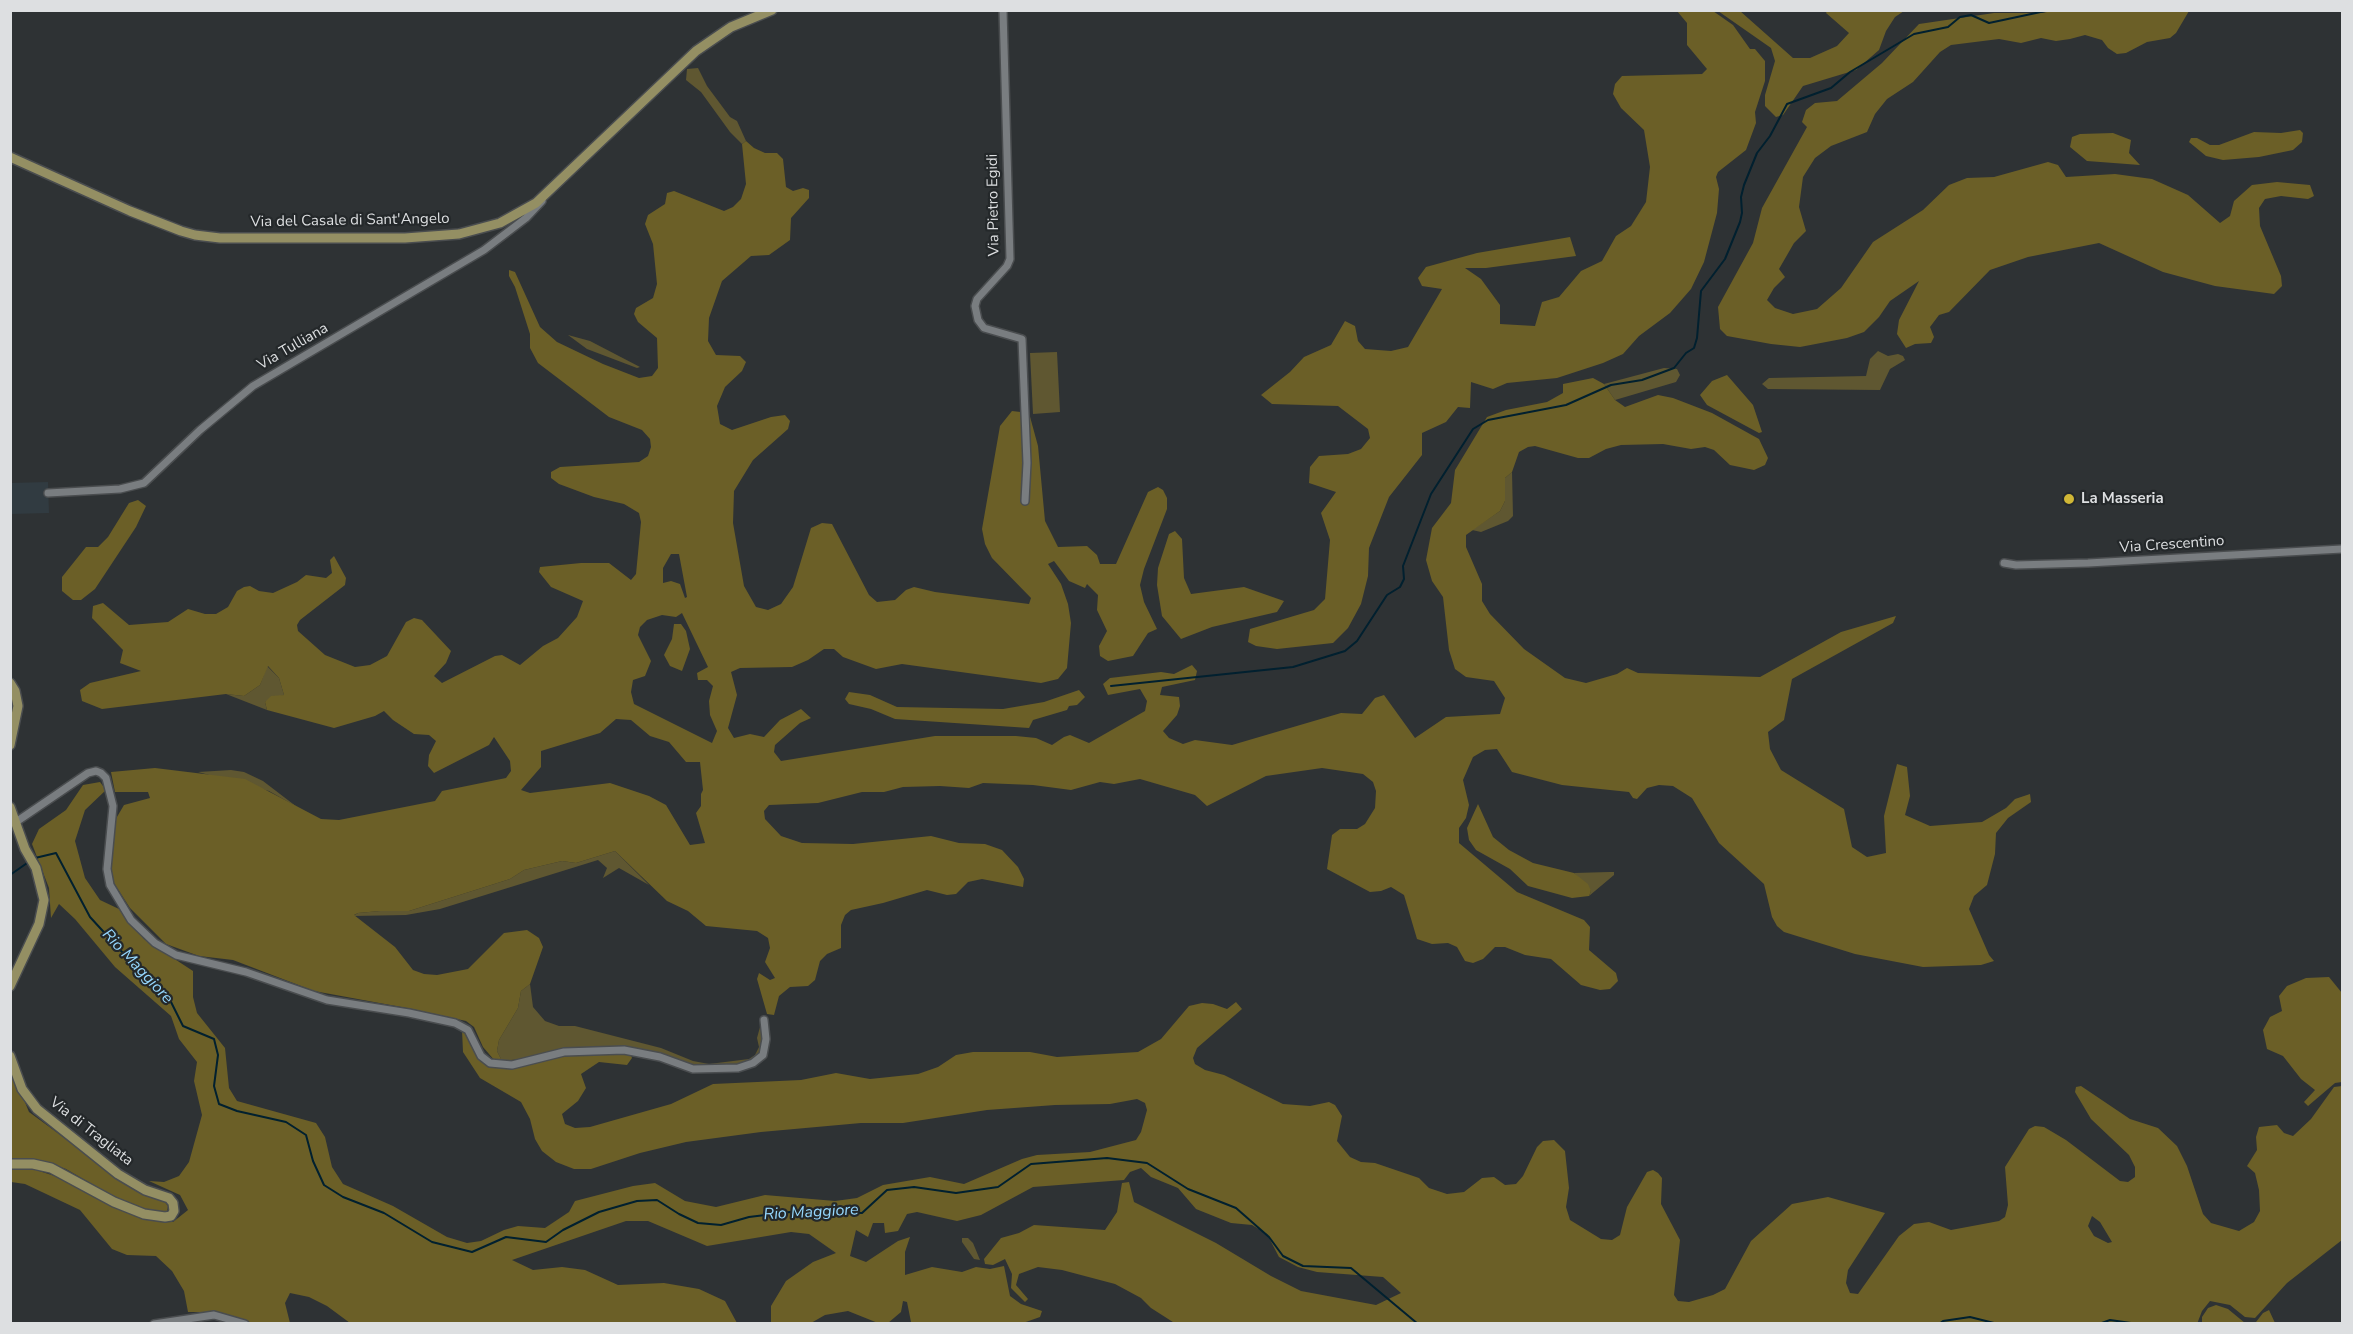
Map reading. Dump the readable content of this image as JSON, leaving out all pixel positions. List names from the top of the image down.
{
  "streets": {
    "main road": ["Via del Casale di Sant'Angelo", "Via di Tragliata"],
    "street": ["Via Pietro Egidi", "Via Tulliana", "Via Crescentino"]
  },
  "crossings": [
    ["Via del Casale di Sant'Angelo", "Via Tulliana"]
  ],
  "water": ["Rio Maggiore"],
  "places": ["La Masseria"]
}
